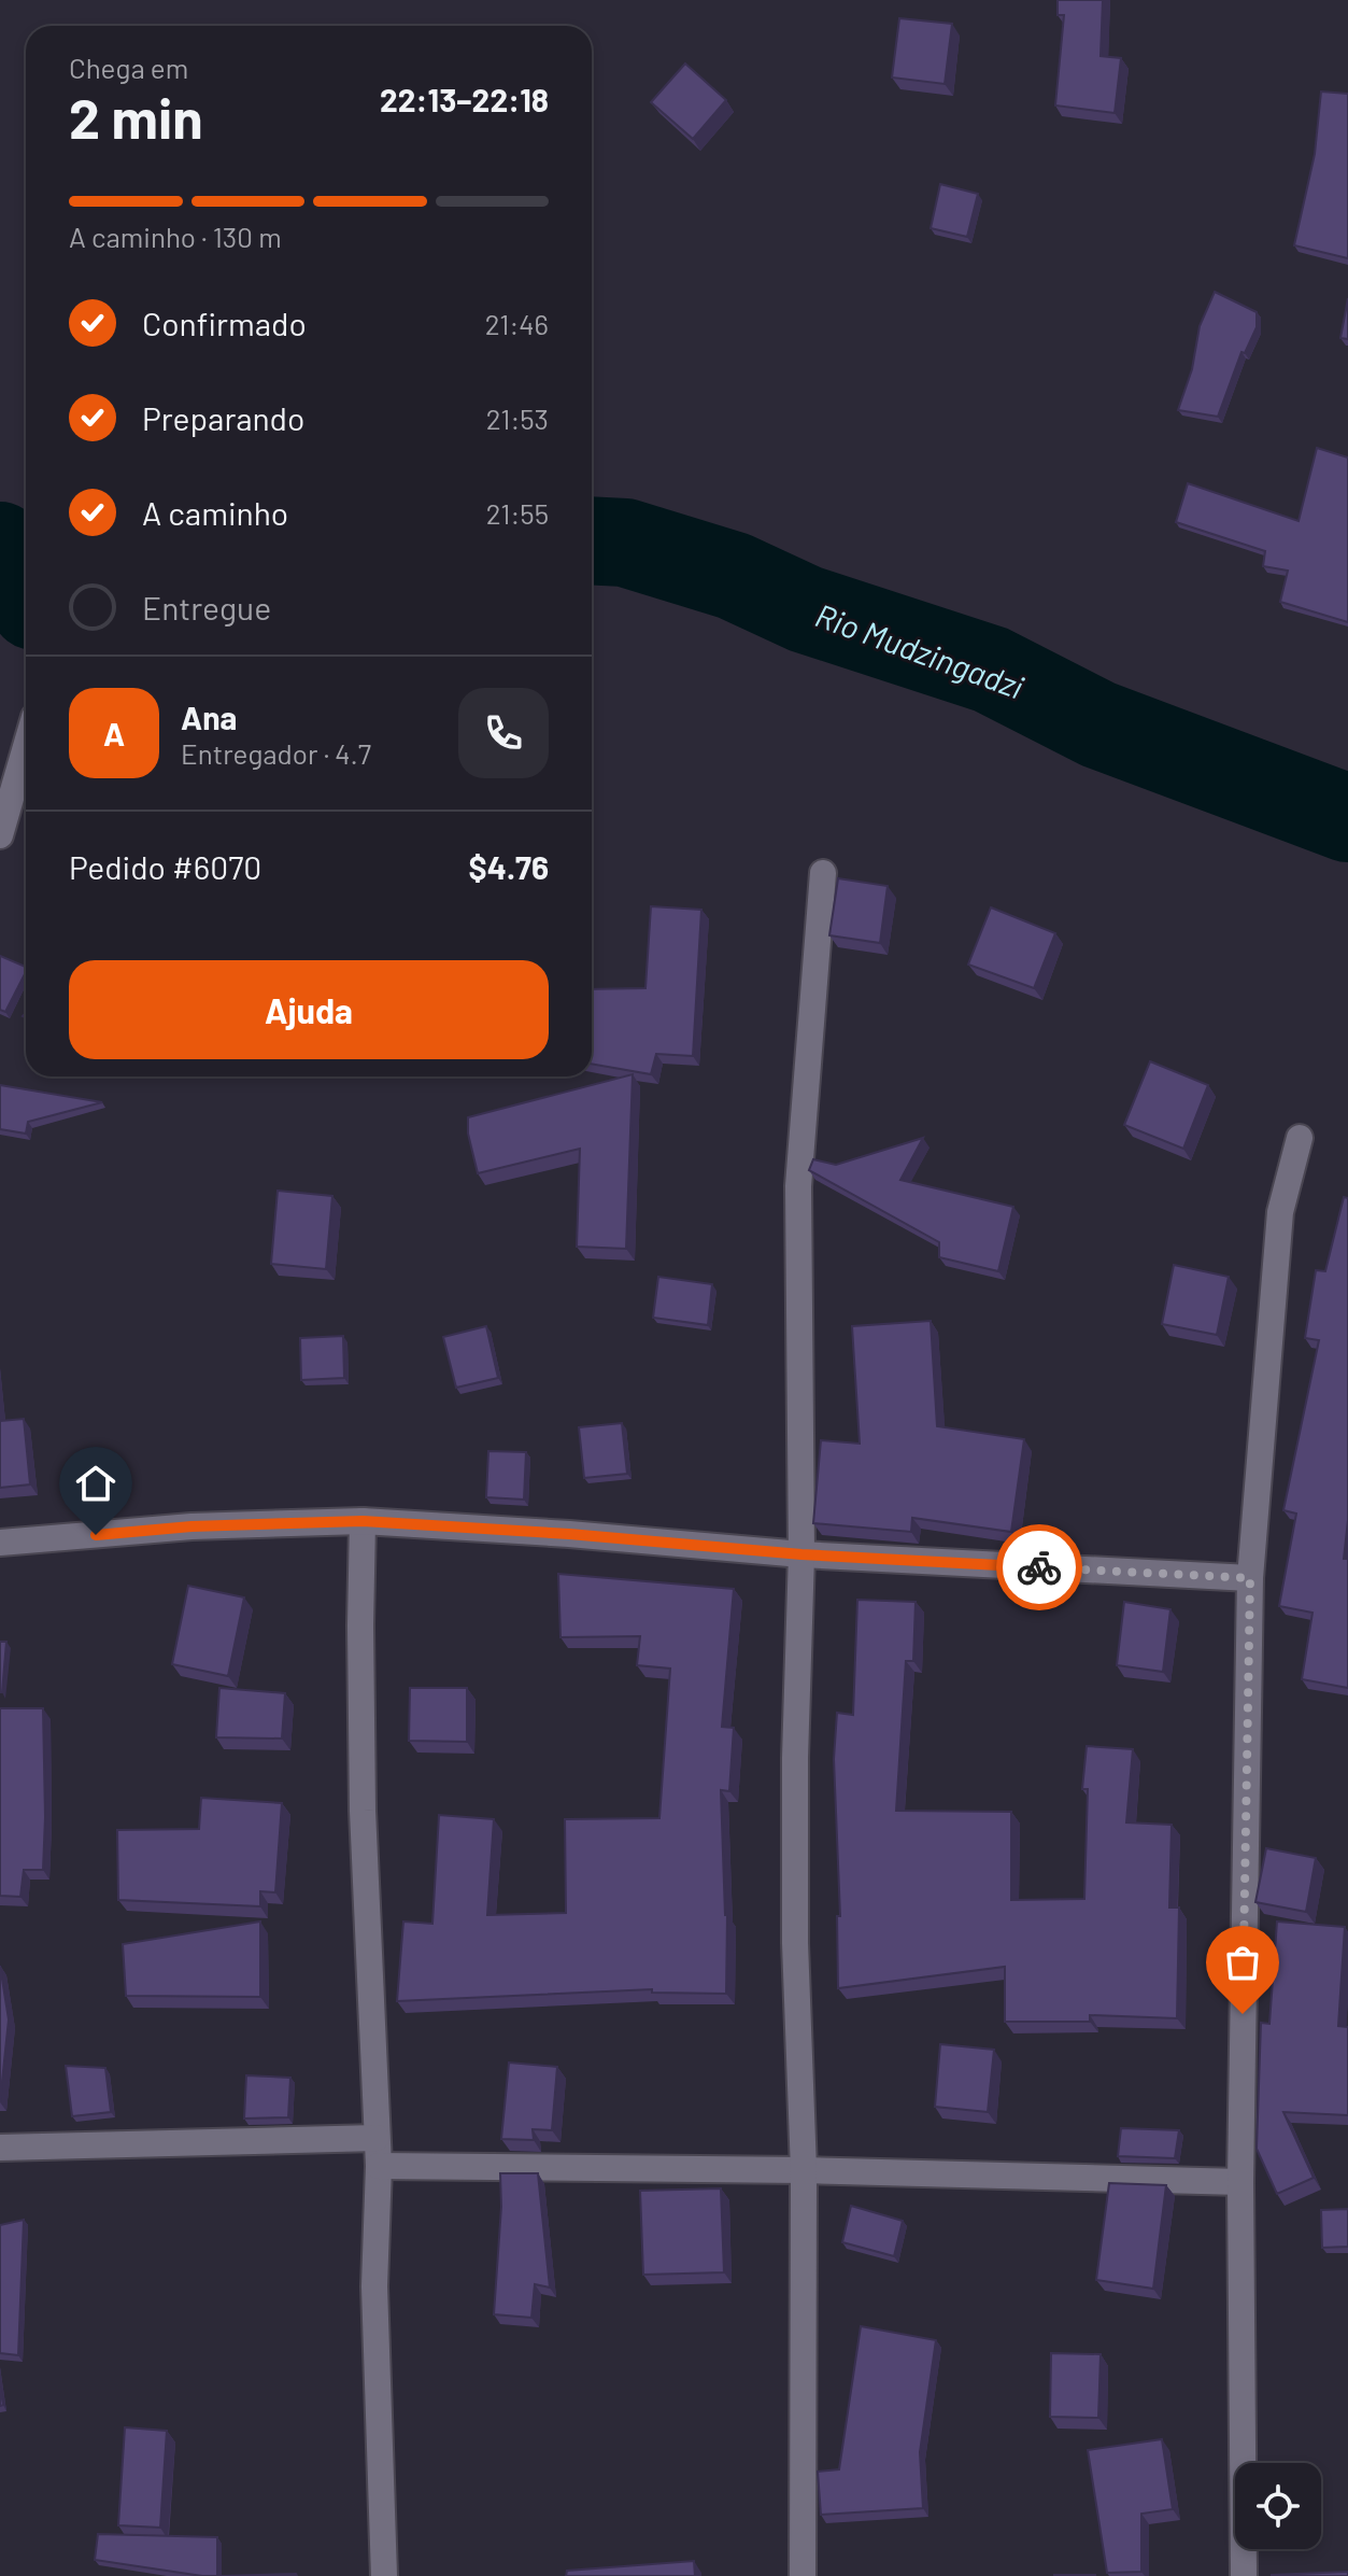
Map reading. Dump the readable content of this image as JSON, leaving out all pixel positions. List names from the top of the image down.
{
  "water": ["Rio Mudzingadzi"],
  "page": {
    "heading": ["2 min", "Chega em", "22:13–22:18"],
    "panel": [
      "Ana",
      "Entregador · 4.7",
      "Pedido #6070",
      "$4.76"
    ],
    "bar": "A caminho · 130 m",
    "list": [
      ["Confirmado", "21:46"],
      ["Preparando", "21:53"],
      ["A caminho", "21:55"],
      "Entregue"
    ],
    "round": "A",
    "buttons": "Ajuda"
  }
}
